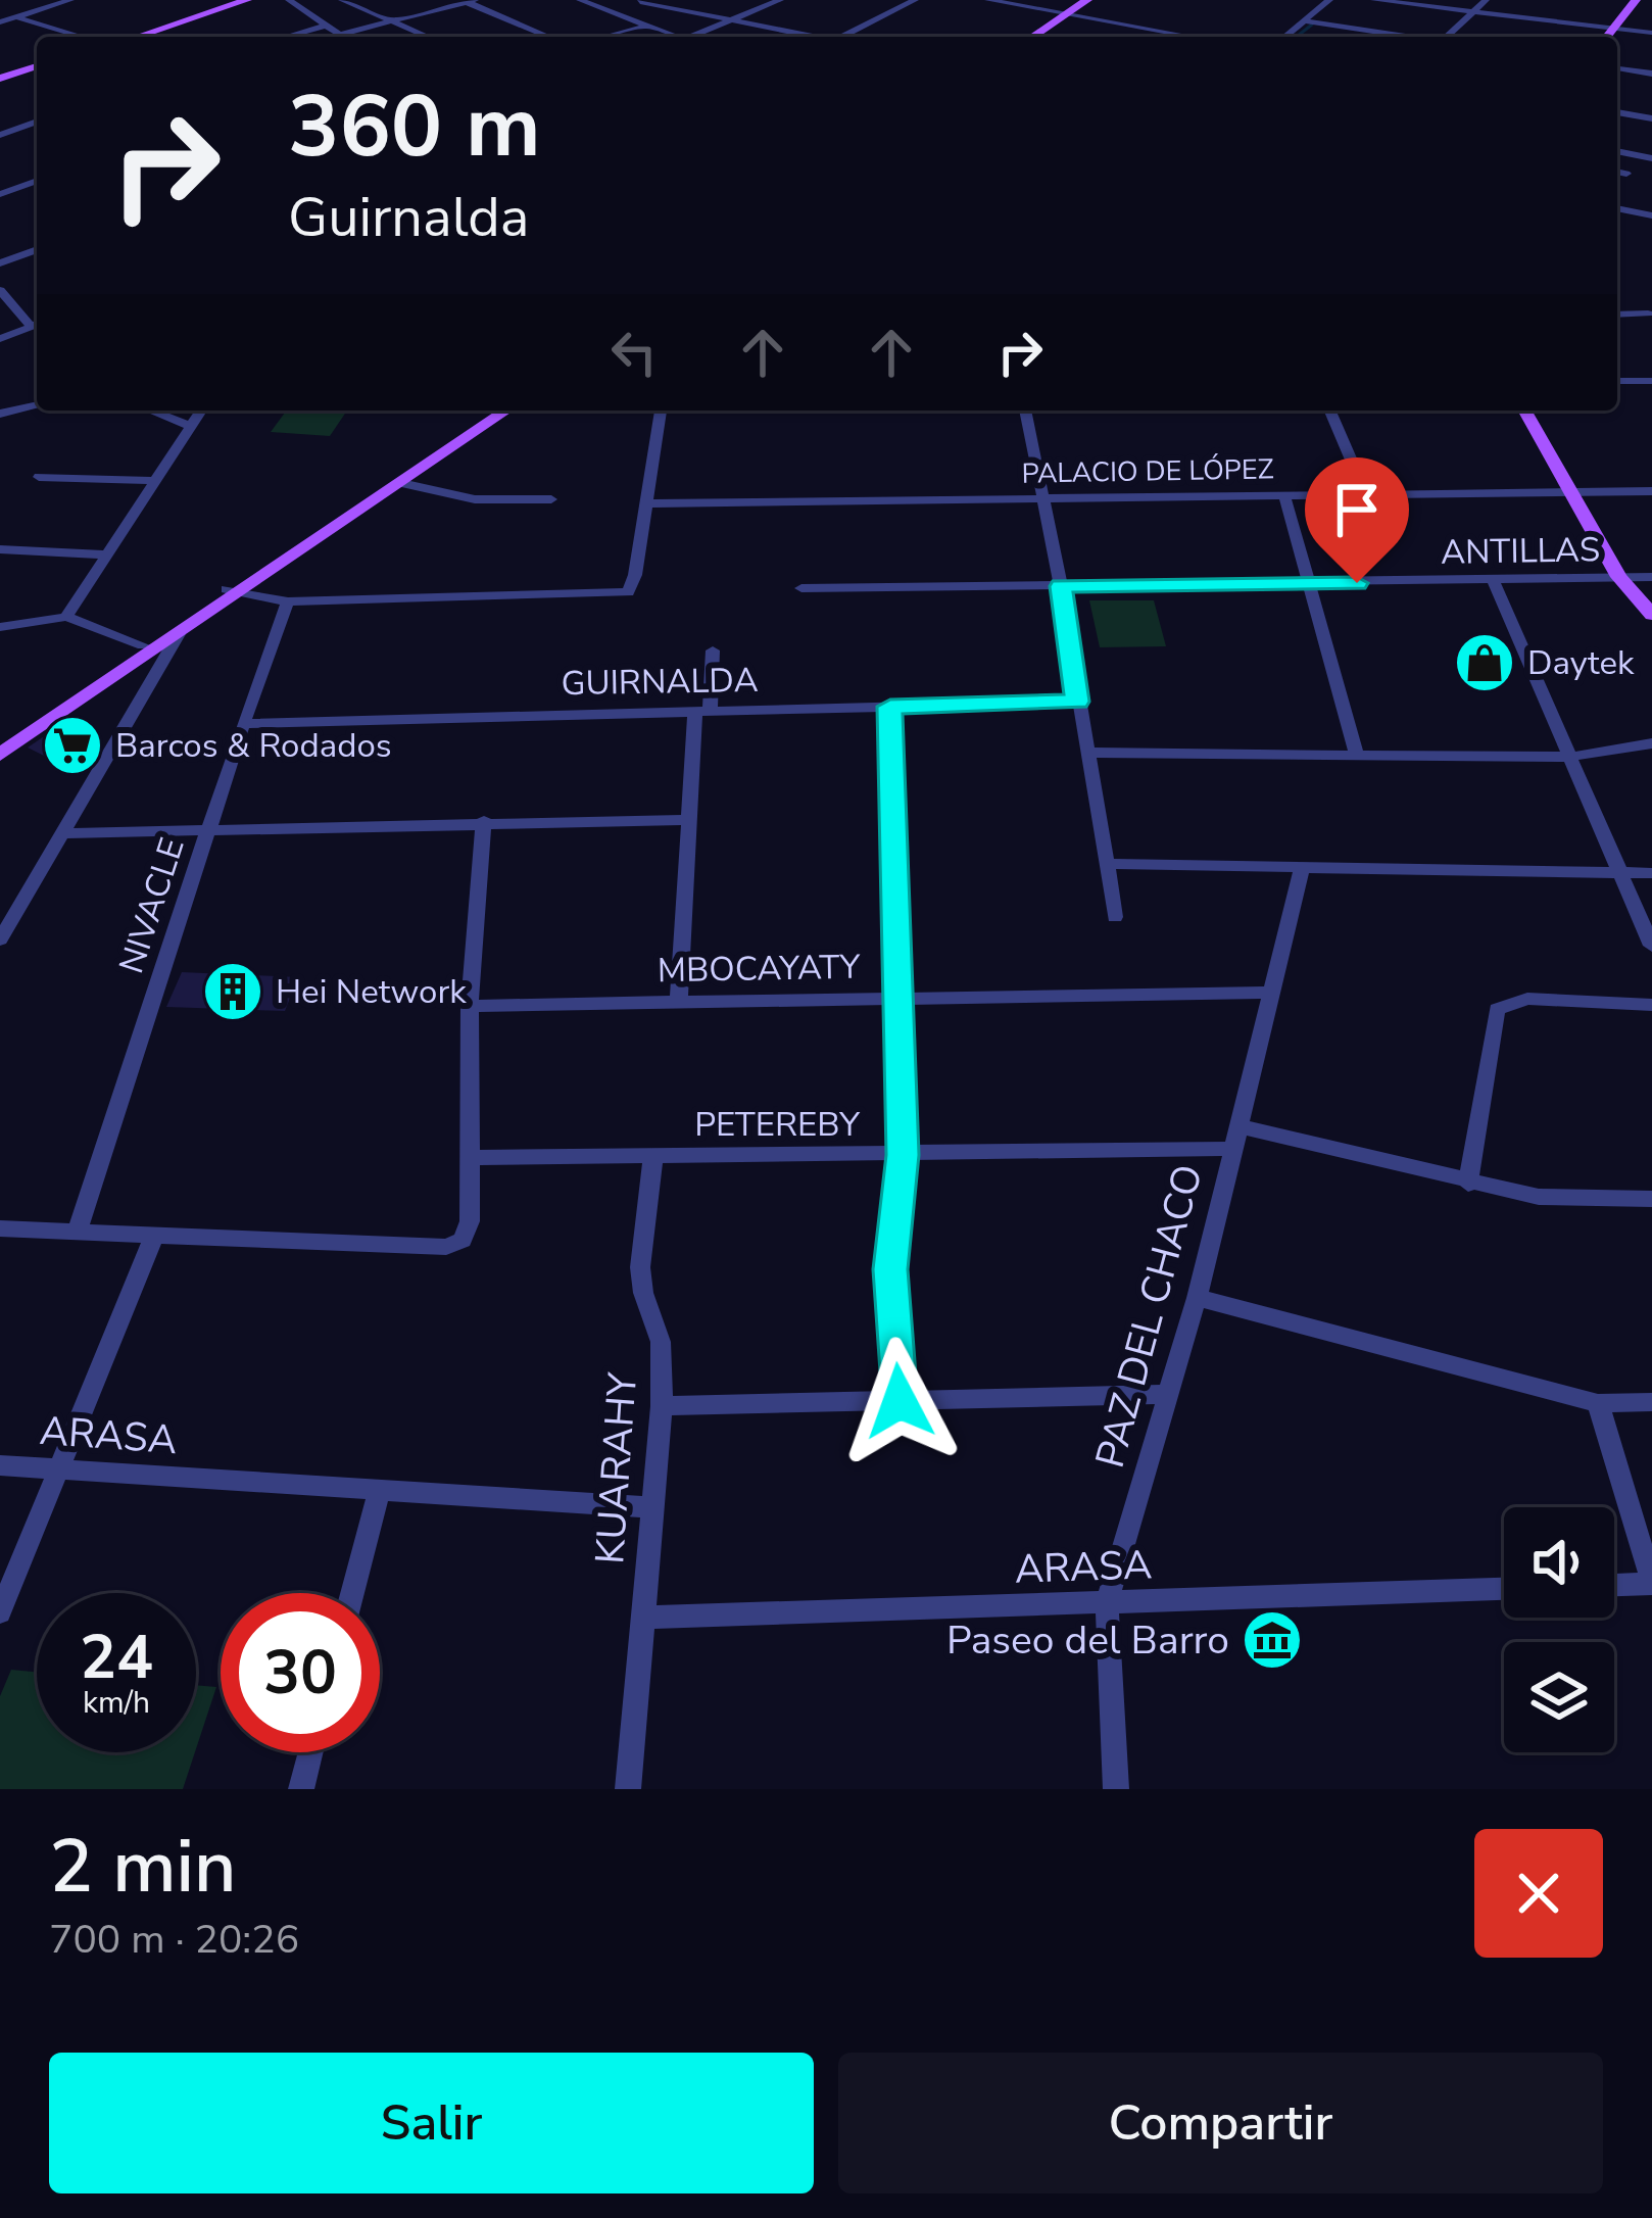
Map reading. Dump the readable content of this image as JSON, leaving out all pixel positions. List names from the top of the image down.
{
  "streets": {
    "street": [
      "PALACIO DE LÓPEZ",
      "ANTILLAS",
      "GUIRNALDA",
      "NIVACLE",
      "MBOCAYATY",
      "PETEREBY",
      "PAZ DEL CHACO",
      "ARASA",
      "KUARAHY"
    ]
  },
  "crossings": [
    ["GUIRNALDA", "NIVACLE"],
    ["MBOCAYATY", "PAZ DEL CHACO"],
    ["PETEREBY", "PAZ DEL CHACO"],
    ["PETEREBY", "KUARAHY"],
    ["PAZ DEL CHACO", "ARASA"],
    ["ARASA", "KUARAHY"]
  ],
  "places": {
    "shop": ["Daytek"],
    "supermarket": ["Barcos & Rodados"],
    "building": ["Hei Network"],
    "museum": ["Paseo del Barro"]
  },
  "page": {
    "turn": ["360 m", "Guirnalda"],
    "speed": "24 km/h",
    "limit": "30",
    "heading": ["2 min", "700 m · 20:26"],
    "buttons": ["Salir", "Compartir"]
  }
}
